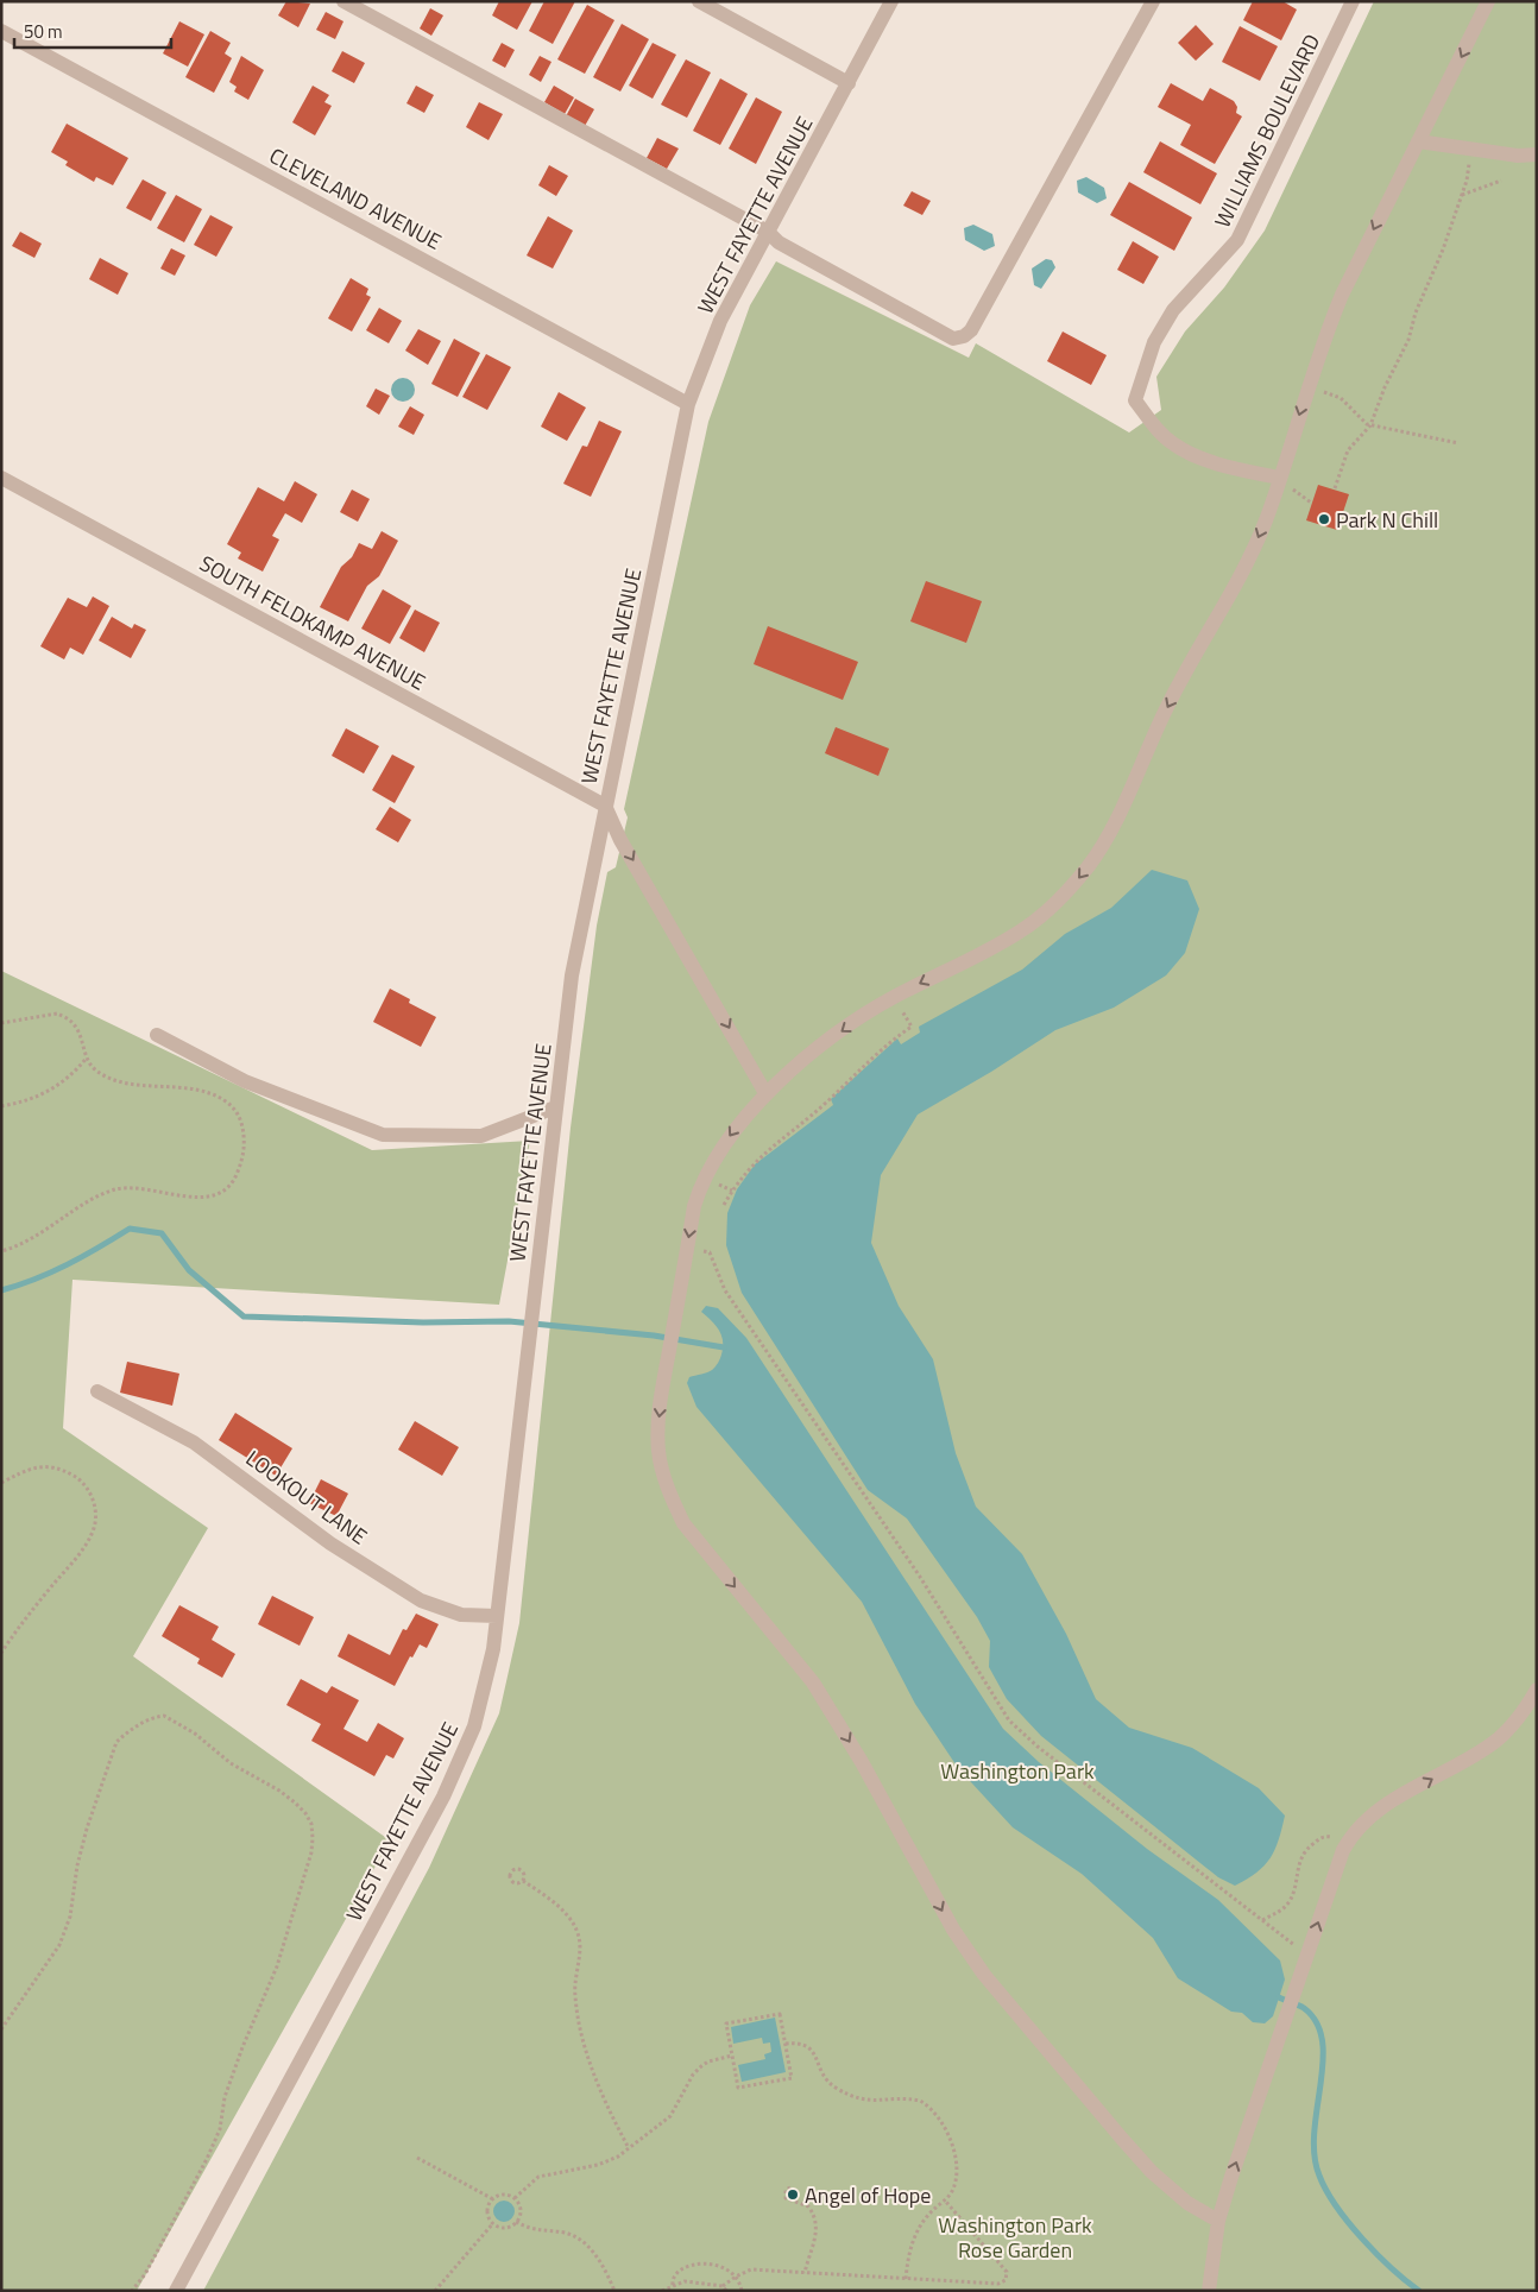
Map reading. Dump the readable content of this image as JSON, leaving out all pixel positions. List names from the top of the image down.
{
  "streets": {
    "street": [
      "WILLIAMS BOULEVARD",
      "CLEVELAND AVENUE",
      "WEST FAYETTE AVENUE",
      "SOUTH FELDKAMP AVENUE",
      "LOOKOUT LANE"
    ]
  },
  "crossings": [
    ["CLEVELAND AVENUE", "WEST FAYETTE AVENUE"],
    ["WEST FAYETTE AVENUE", "SOUTH FELDKAMP AVENUE"],
    ["WEST FAYETTE AVENUE", "LOOKOUT LANE"]
  ],
  "parks": ["Washington Park", "Washington Park Rose Garden"],
  "places": ["Park N Chill", "Angel of Hope"],
  "scale_bar": "50 m"
}
